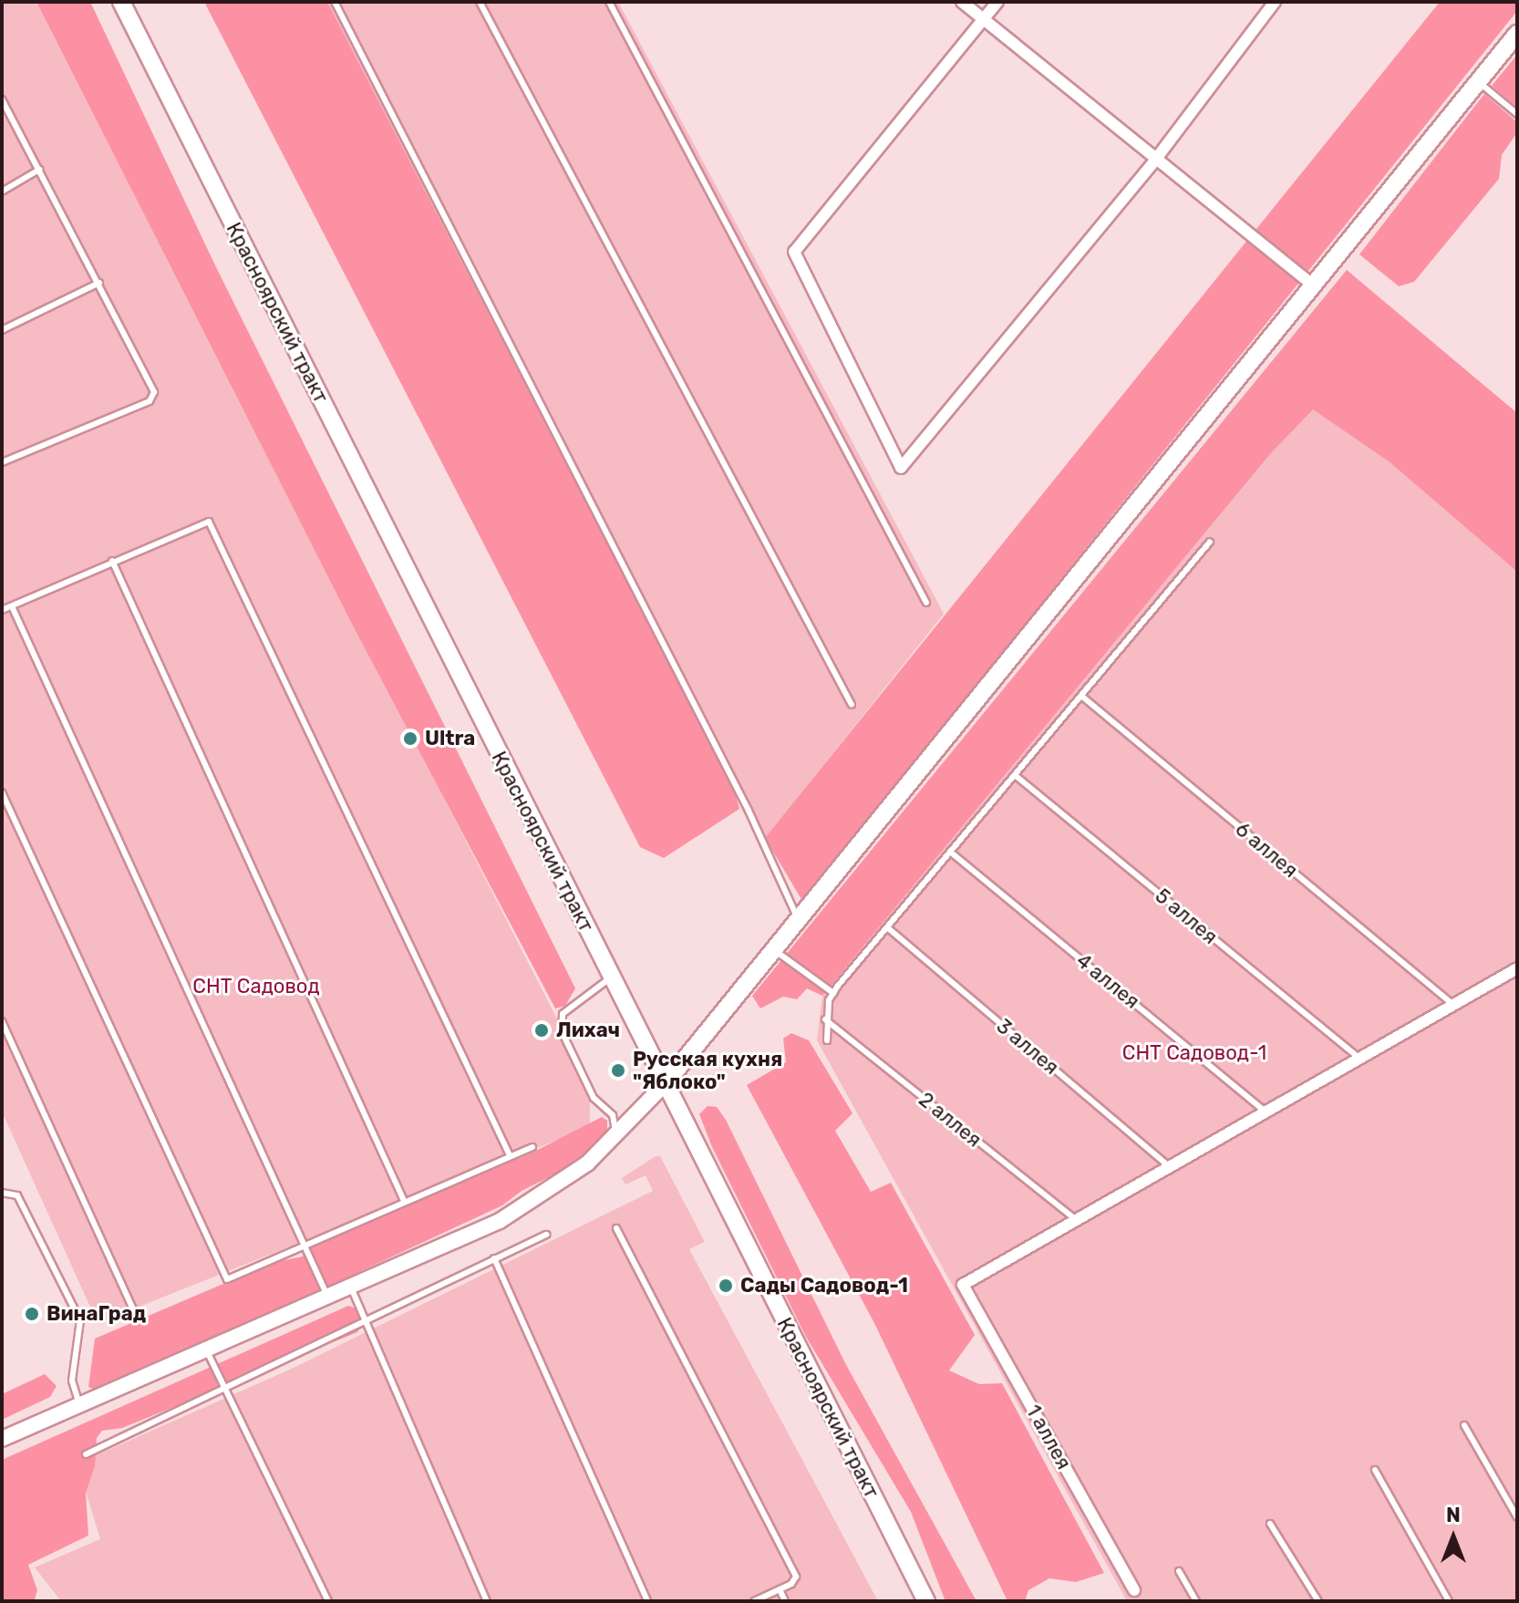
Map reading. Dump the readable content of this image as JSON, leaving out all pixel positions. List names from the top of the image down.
{
  "streets": {
    "main road": ["Красноярский тракт"],
    "street": ["1 аллея"],
    "lane": [
      "6 аллея",
      "5 аллея",
      "4 аллея",
      "3 аллея",
      "2 аллея"
    ]
  },
  "crossings": [
    ["2 аллея", "1 аллея"]
  ],
  "parks": ["СНТ Садовод", "СНТ Садовод-1"],
  "places": [
    "Ultra",
    "Лихач",
    "Русская кухня \"Яблоко\"",
    "Сады Садовод-1",
    "ВинаГрад"
  ],
  "north": "top"
}
